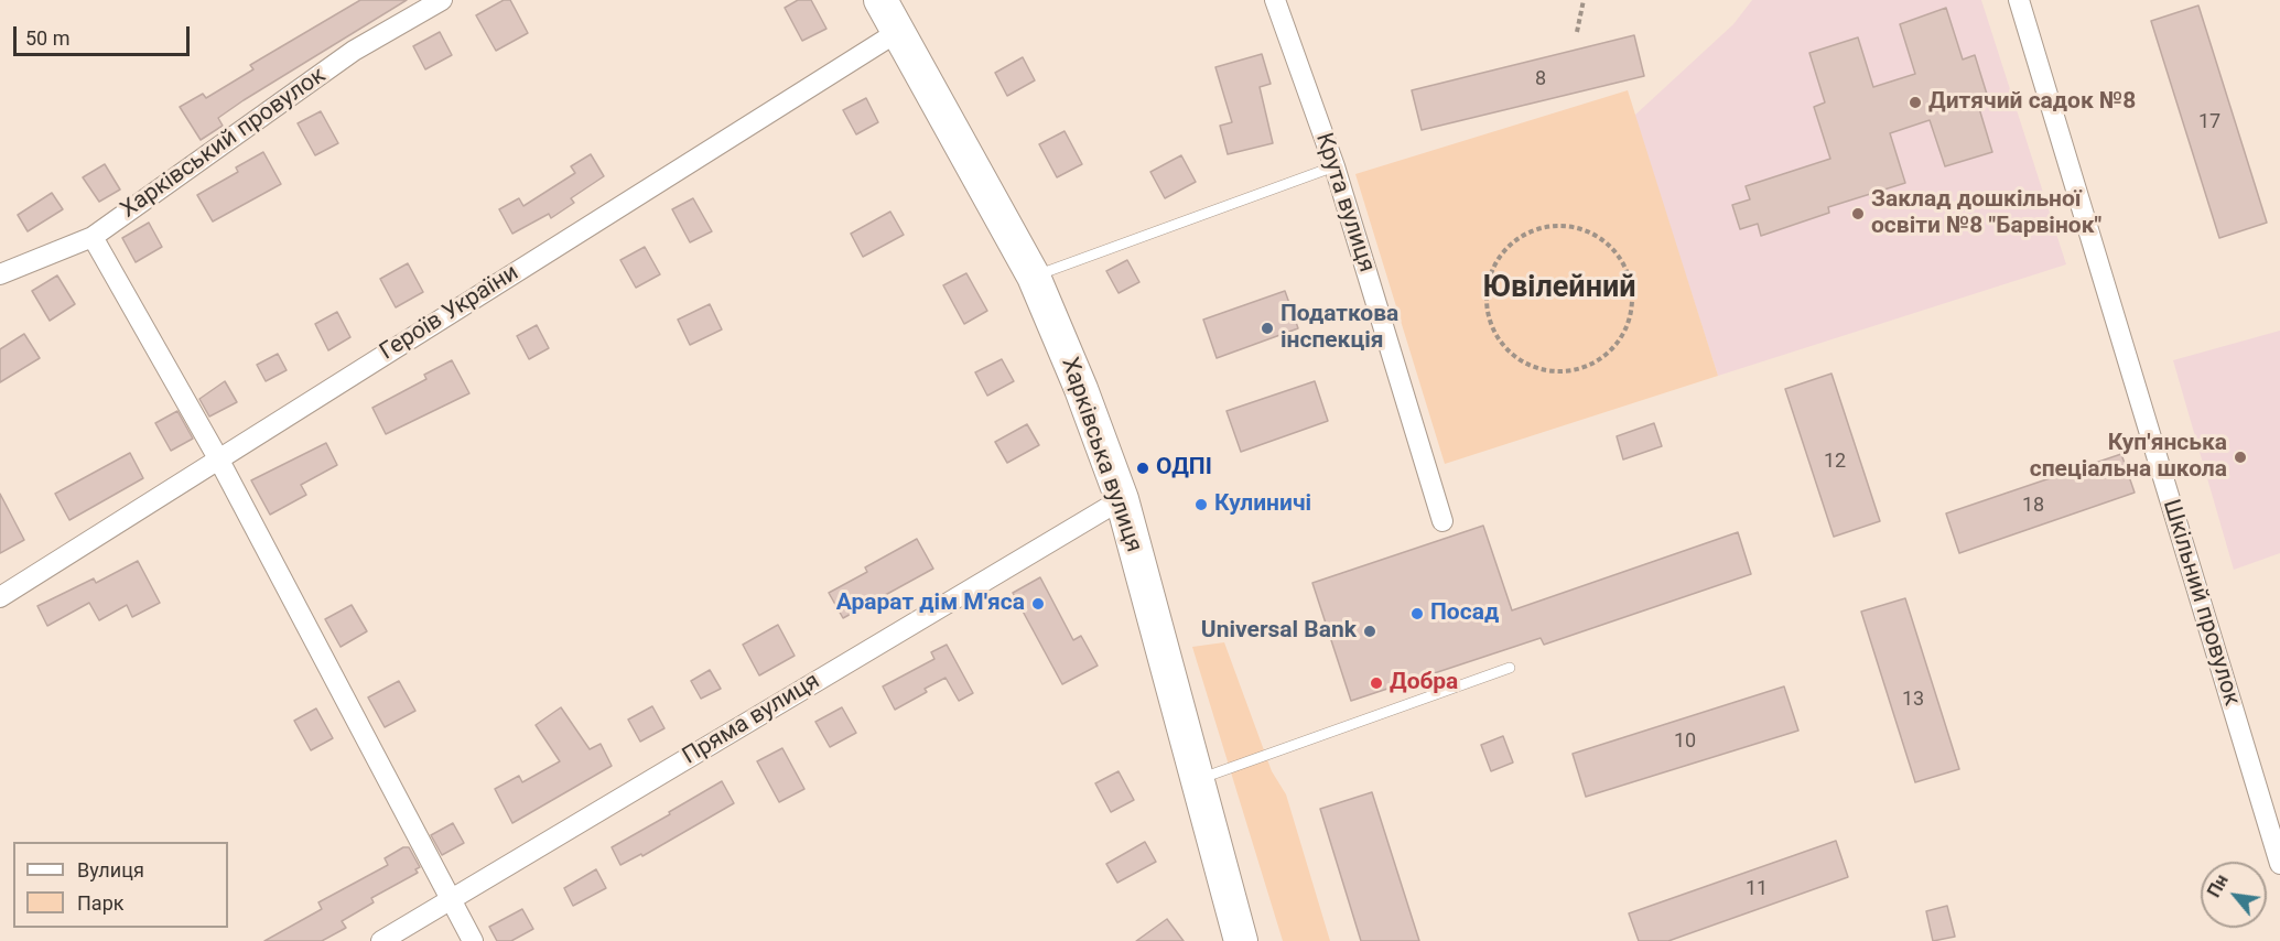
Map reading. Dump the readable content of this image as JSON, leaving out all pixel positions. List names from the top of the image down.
{
  "streets": {
    "main road": ["Харківська вулиця"],
    "street": [
      "Харківський провулок",
      "Крута вулиця",
      "Героїв України",
      "Шкільний провулок",
      "Пряма вулиця"
    ]
  },
  "crossings": [
    ["Героїв України", "Харківська вулиця"],
    ["Харківська вулиця", "Пряма вулиця"]
  ],
  "districts": ["Ювілейний"],
  "places": [
    "Дитячий садок №8",
    "Заклад дошкільної освіти №8 \"Барвінок\"",
    "Податкова інспекція",
    "Куп'янська спеціальна школа",
    "ОДПІ",
    "Кулиничі",
    "Арарат дім М'яса",
    "Посад",
    "Universal Bank",
    "Добра"
  ],
  "house_numbers": [
    "8",
    "17",
    "12",
    "18",
    "13",
    "10",
    "11"
  ],
  "legend": ["Вулиця", "Парк"],
  "scale_bar": "50 m",
  "north": "top left"
}
